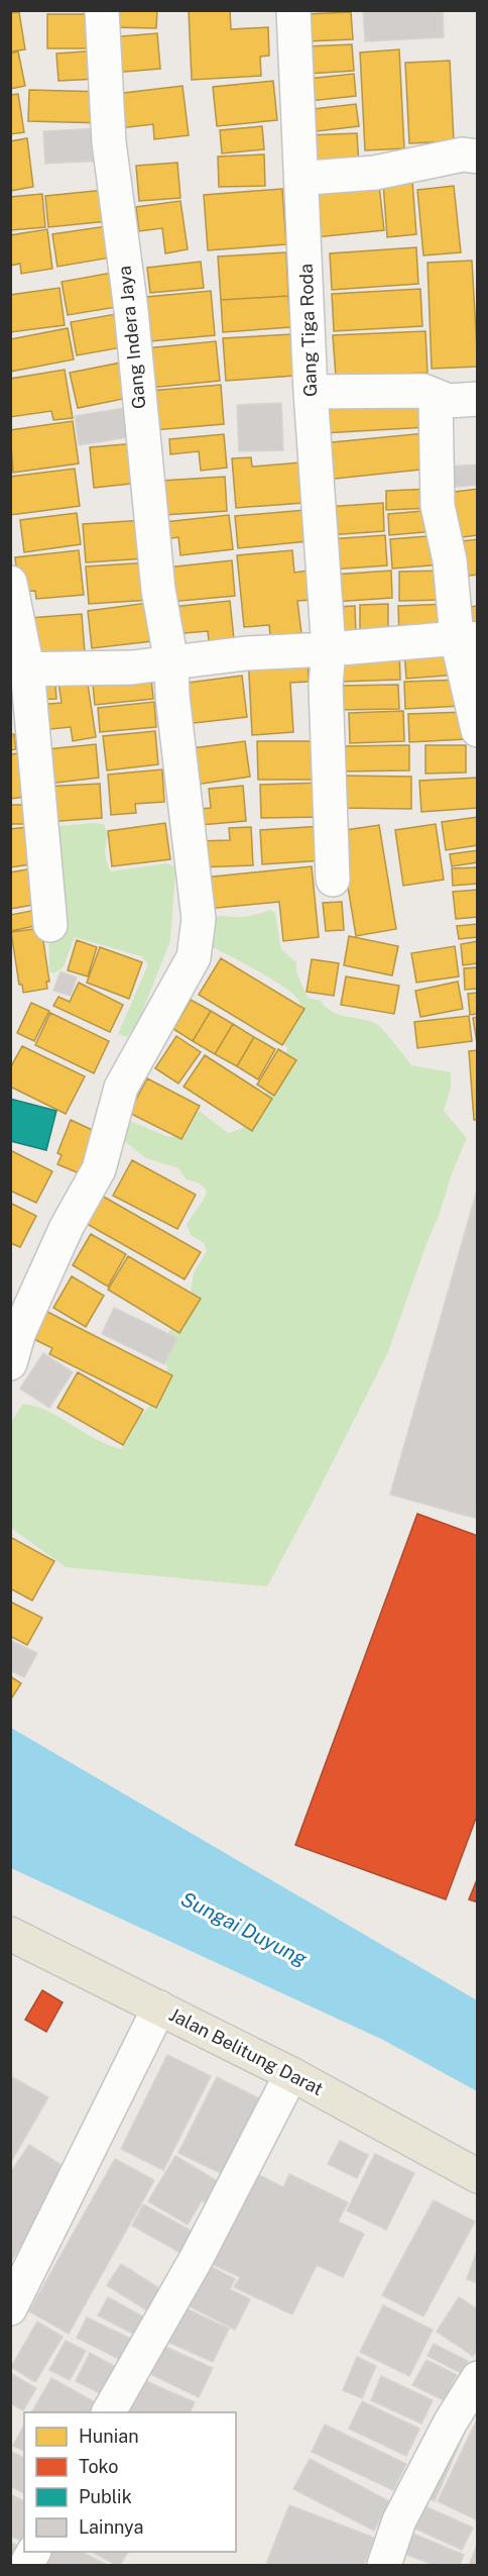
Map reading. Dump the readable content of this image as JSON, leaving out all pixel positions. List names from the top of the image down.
{
  "streets": {
    "main road": ["Jalan Belitung Darat"],
    "street": ["Gang Tiga Roda", "Gang Indera Jaya"]
  },
  "water": ["Sungai Duyung"],
  "legend": [
    "Hunian",
    "Toko",
    "Publik",
    "Lainnya"
  ]
}
